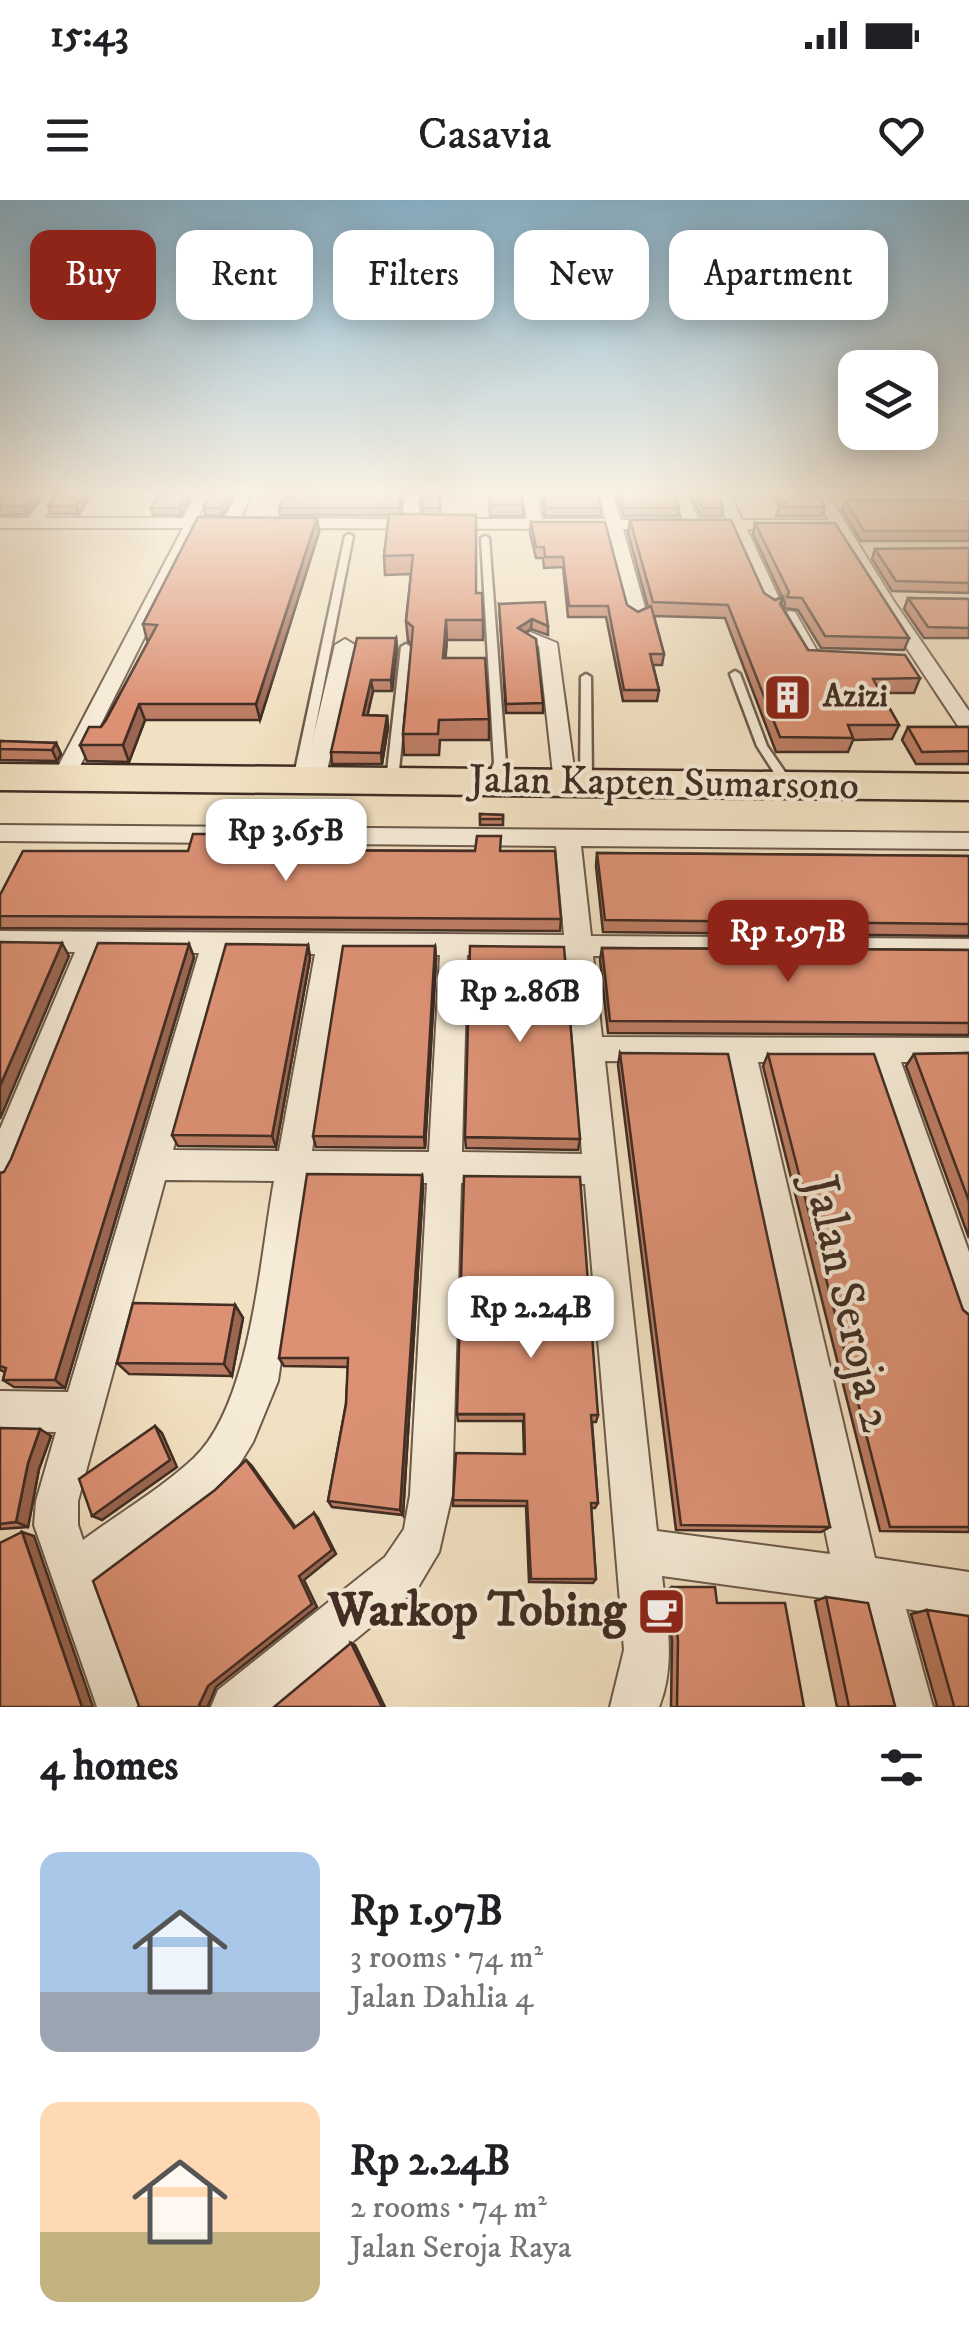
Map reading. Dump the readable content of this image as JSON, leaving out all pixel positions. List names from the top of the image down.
{
  "streets": {
    "highway": ["Jalan Kapten Sumarsono"],
    "street": ["Jalan Seroja 2"]
  },
  "places": {
    "building": ["Azizi"],
    "cafe": ["Warkop Tobing"]
  },
  "page": {
    "status": "15:43",
    "header": "Casavia",
    "chip": [
      "Buy",
      "Rent",
      "Filters",
      "New",
      "Apartment"
    ],
    "price": [
      "Rp 3.65B",
      "Rp 1.97B",
      "Rp 2.86B",
      "Rp 2.24B"
    ],
    "heading": "4 homes",
    "list": [
      {
        "name": "Rp 1.97B",
        "note": "3 rooms · 74 m² · Jalan Dahlia 4"
      },
      {
        "name": "Rp 2.24B",
        "note": "2 rooms · 74 m² · Jalan Seroja Raya"
      }
    ]
  }
}
